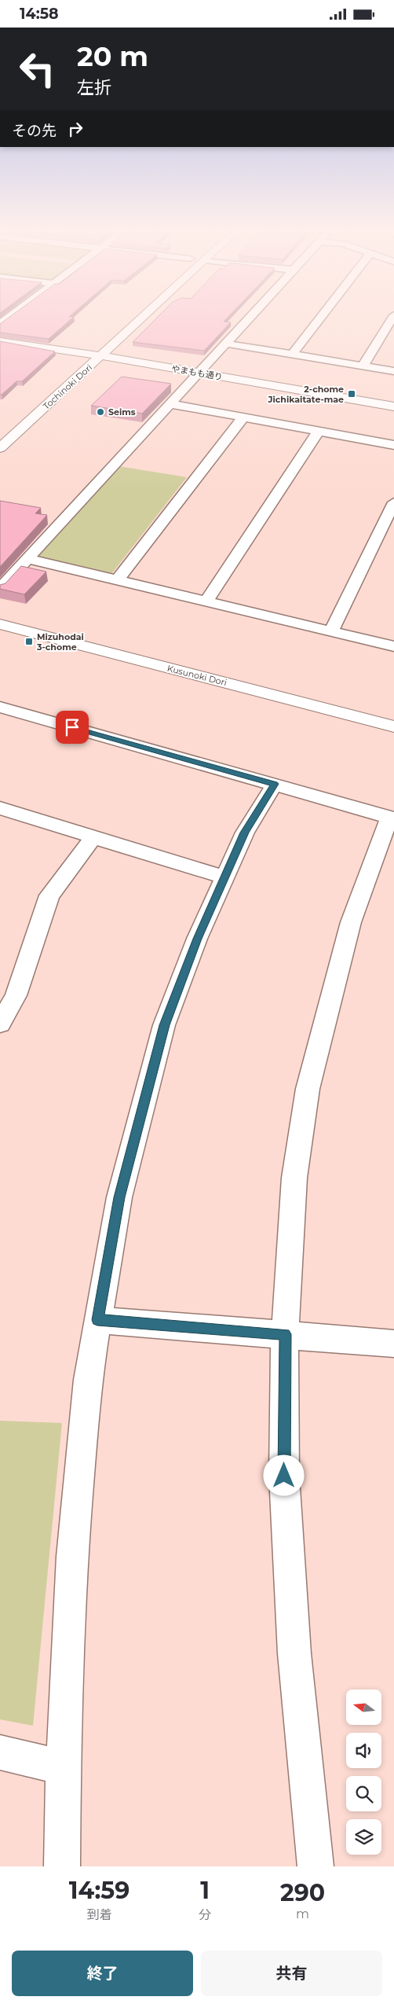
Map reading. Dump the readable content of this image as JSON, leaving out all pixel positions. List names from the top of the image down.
{
  "streets": {
    "street": ["やまもも通り", "Tochinoki Dori", "Kusunoki Dori"]
  },
  "crossings": [
    ["やまもも通り", "Tochinoki Dori"]
  ],
  "places": {
    "transit": ["2-chome Jichikaitate-mae", "Mizuhodai 3-chome"],
    "other": ["Seims"]
  },
  "north": "left",
  "page": {
    "status": "14:58",
    "turn": ["20 m", "左折"],
    "then": "その先",
    "eta": [
      "14:59",
      "到着",
      "1",
      "分",
      "290",
      "m"
    ],
    "buttons": ["終了", "共有"]
  }
}
